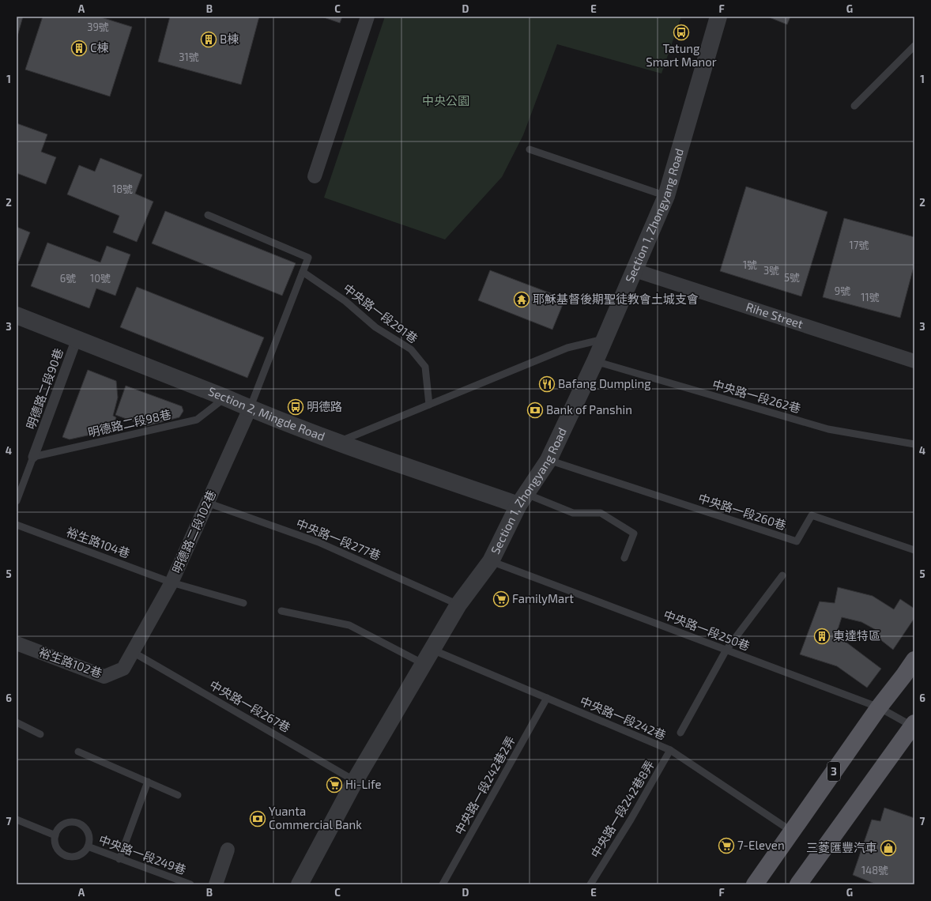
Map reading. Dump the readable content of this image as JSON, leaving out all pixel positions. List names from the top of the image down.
{
  "streets": {
    "main road": ["3"],
    "street": [
      "Section 1, Zhongyang Road",
      "Rihe Street",
      "明德路二段90巷",
      "Section 2, Mingde Road",
      "明德路二段102巷",
      "裕生路102巷"
    ],
    "lane": [
      "中央路一段291巷",
      "中央路一段262巷",
      "明德路二段98巷",
      "中央路一段260巷",
      "中央路一段277巷",
      "裕生路104巷",
      "中央路一段250巷",
      "中央路一段267巷",
      "中央路一段242巷",
      "中央路一段242巷2弄",
      "中央路一段242巷8弄",
      "中央路一段249巷"
    ]
  },
  "crossings": [
    ["Section 1, Zhongyang Road", "Rihe Street"],
    ["Section 1, Zhongyang Road", "中央路一段262巷"],
    ["Section 1, Zhongyang Road", "Section 2, Mingde Road"],
    ["Section 1, Zhongyang Road", "中央路一段260巷"],
    ["Section 1, Zhongyang Road", "中央路一段277巷"],
    ["Section 1, Zhongyang Road", "中央路一段250巷"],
    ["Section 1, Zhongyang Road", "中央路一段267巷"],
    ["Section 1, Zhongyang Road", "中央路一段242巷"],
    ["明德路二段90巷", "Section 2, Mingde Road"],
    ["明德路二段90巷", "明德路二段98巷"],
    ["Section 2, Mingde Road", "明德路二段98巷"],
    ["Section 2, Mingde Road", "明德路二段102巷"],
    ["明德路二段102巷", "中央路一段277巷"],
    ["明德路二段102巷", "裕生路104巷"],
    ["明德路二段102巷", "裕生路102巷"],
    ["明德路二段102巷", "中央路一段267巷"],
    ["中央路一段250巷", "3"],
    ["裕生路102巷", "中央路一段267巷"],
    ["中央路一段242巷", "3"],
    ["中央路一段242巷", "中央路一段242巷2弄"],
    ["中央路一段242巷", "中央路一段242巷8弄"]
  ],
  "parks": ["中央公園"],
  "places": {
    "bus stop": ["Tatung Smart Manor", "明德路"],
    "building": ["B棟", "C棟", "東達特區"],
    "temple": ["耶穌基督後期聖徒教會土城支會"],
    "restaurant": ["Bafang Dumpling"],
    "bank": ["Bank of Panshin", "Yuanta Commercial Bank"],
    "supermarket": ["FamilyMart", "Hi-Life", "7-Eleven"],
    "shop": ["三菱匯豐汽車"]
  },
  "house_numbers": [
    "39號",
    "31號",
    "18號",
    "17號",
    "1號",
    "3號",
    "5號",
    "6號",
    "10號",
    "9號",
    "11號",
    "148號"
  ],
  "grid": {
    "columns": [
      "A",
      "B",
      "C",
      "D",
      "E",
      "F",
      "G"
    ],
    "rows": [
      "1",
      "2",
      "3",
      "4",
      "5",
      "6",
      "7"
    ]
  }
}
